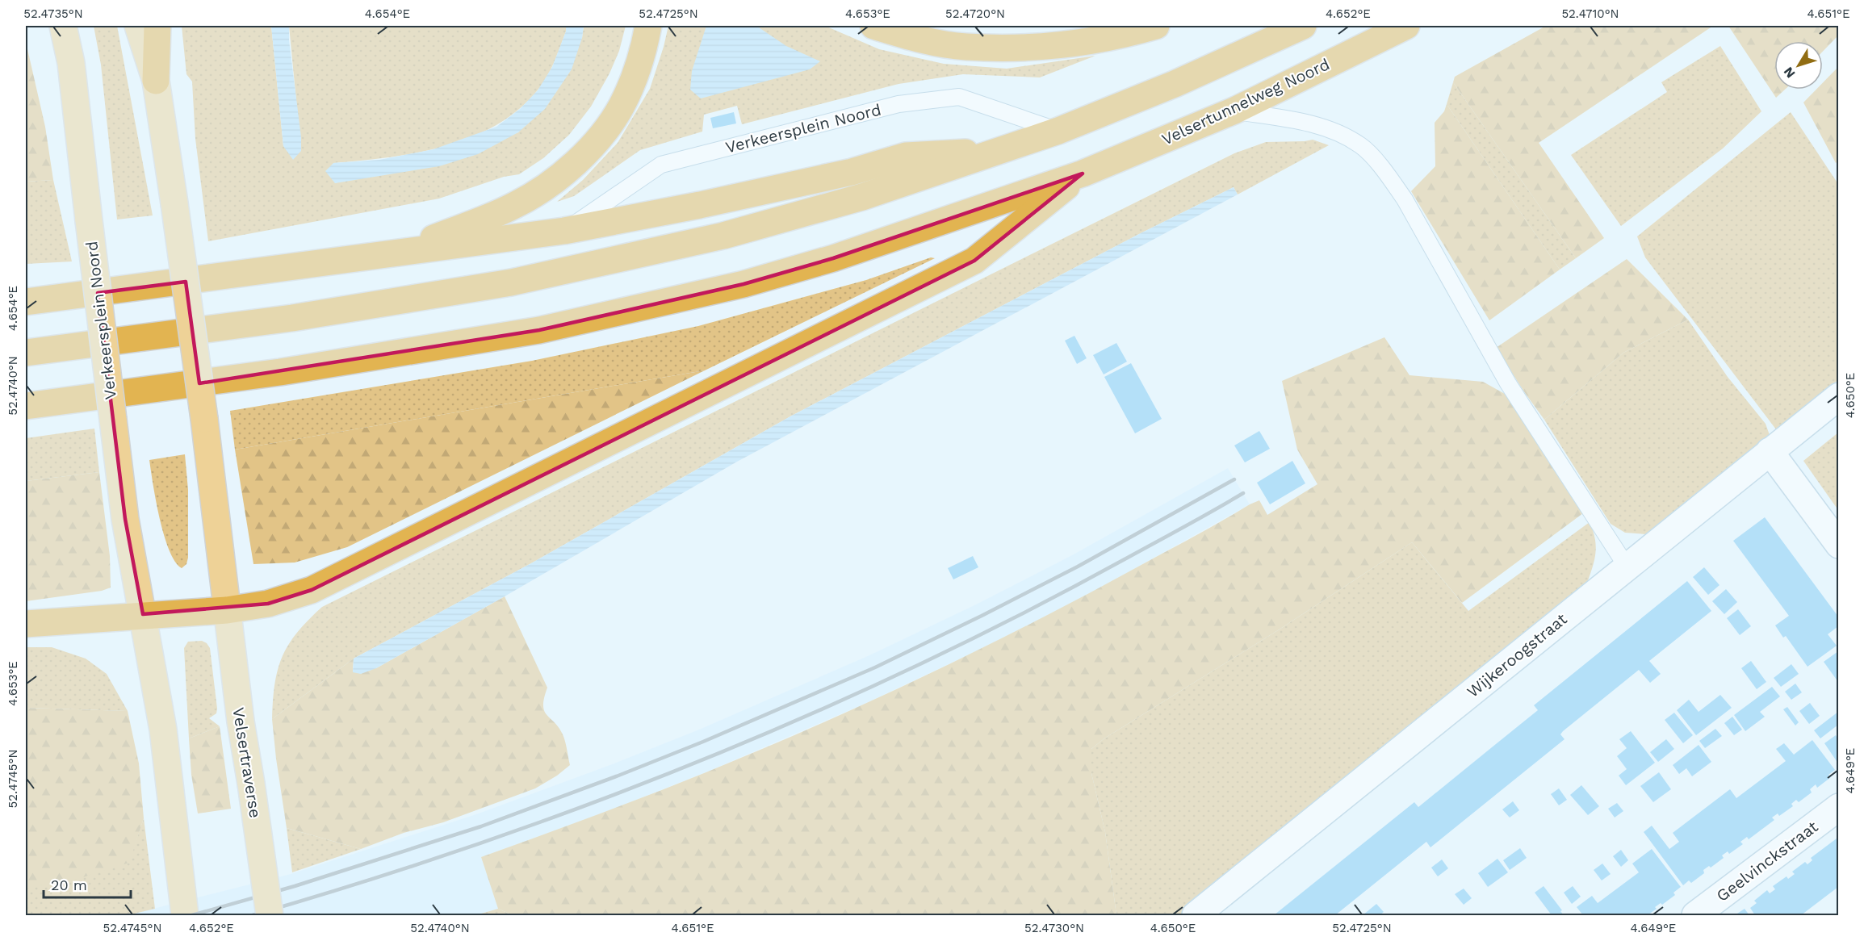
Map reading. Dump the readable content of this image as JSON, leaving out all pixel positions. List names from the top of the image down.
{
  "streets": {
    "highway": ["Velsertunnelweg Noord"],
    "main road": ["Verkeersplein Noord", "Velsertraverse"],
    "street": ["Wijkeroogstraat", "Geelvinckstraat"]
  },
  "scale_bar": "20 m",
  "north": "bottom left",
  "coordinates": [
    "52.4735°N",
    "4.654°E",
    "52.4725°N",
    "4.653°E",
    "52.4720°N",
    "4.652°E",
    "52.4710°N",
    "4.651°E",
    "52.4740°N",
    "4.650°E",
    "4.649°E",
    "52.4745°N",
    "52.4730°N"
  ]
}
